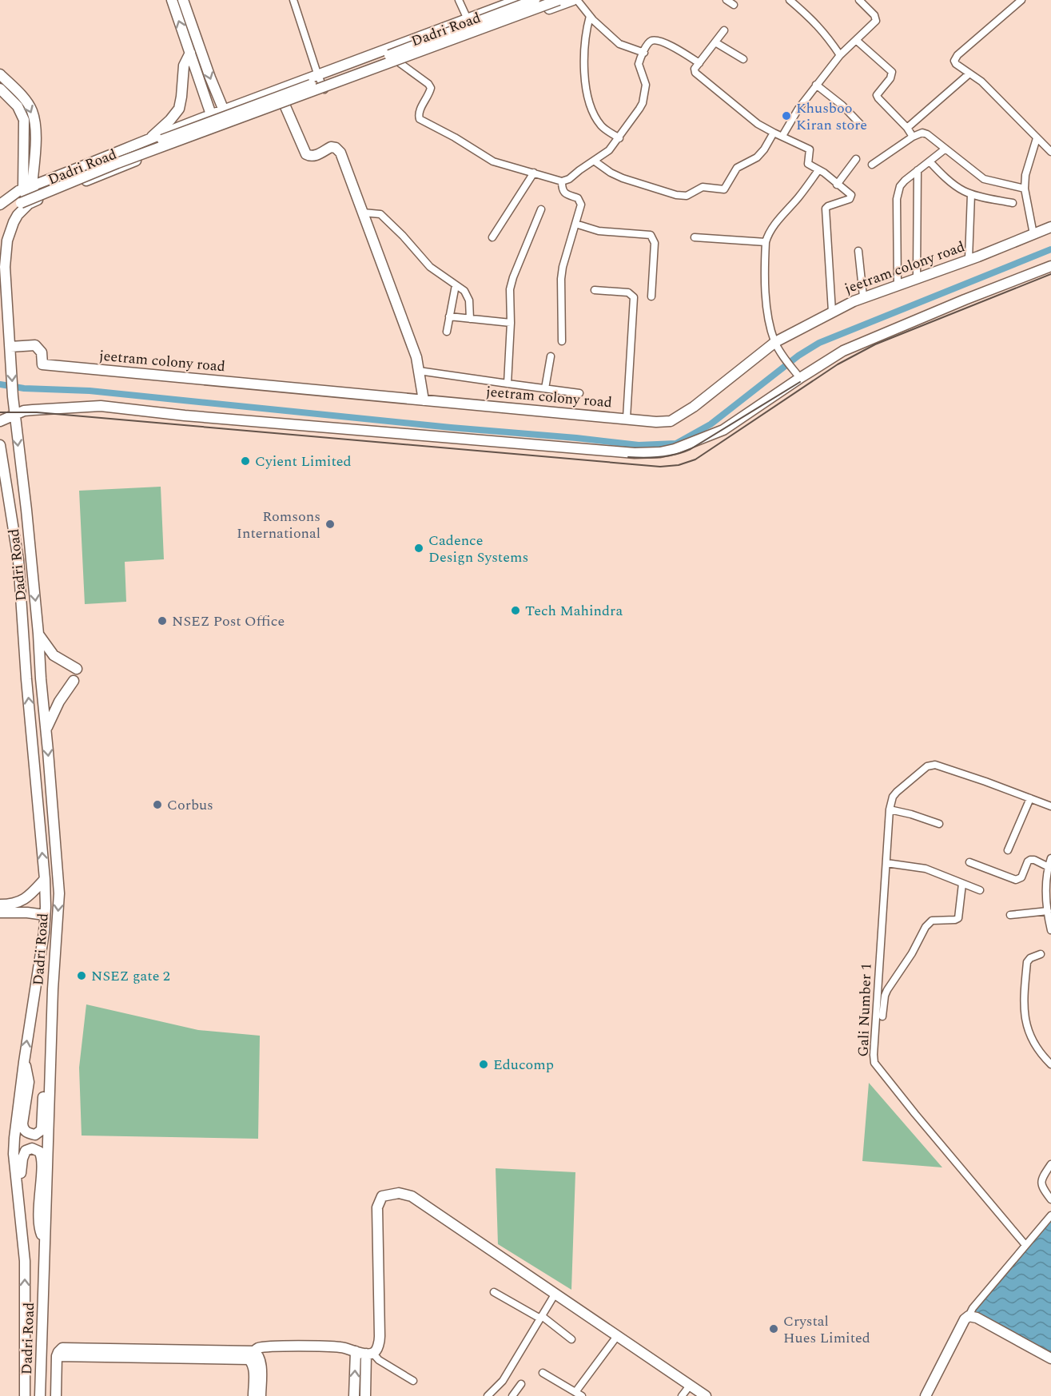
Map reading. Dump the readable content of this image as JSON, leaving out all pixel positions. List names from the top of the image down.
{
  "streets": {
    "street": ["Dadri Road", "jeetram colony road", "Gali Number 1"]
  },
  "crossings": [
    ["Dadri Road", "jeetram colony road"]
  ],
  "places": [
    "Khusboo Kiran store",
    "Cyient Limited",
    "Romsons International",
    "Cadence Design Systems",
    "Tech Mahindra",
    "NSEZ Post Office",
    "Corbus",
    "NSEZ gate 2",
    "Educomp",
    "Crystal Hues Limited"
  ]
}
